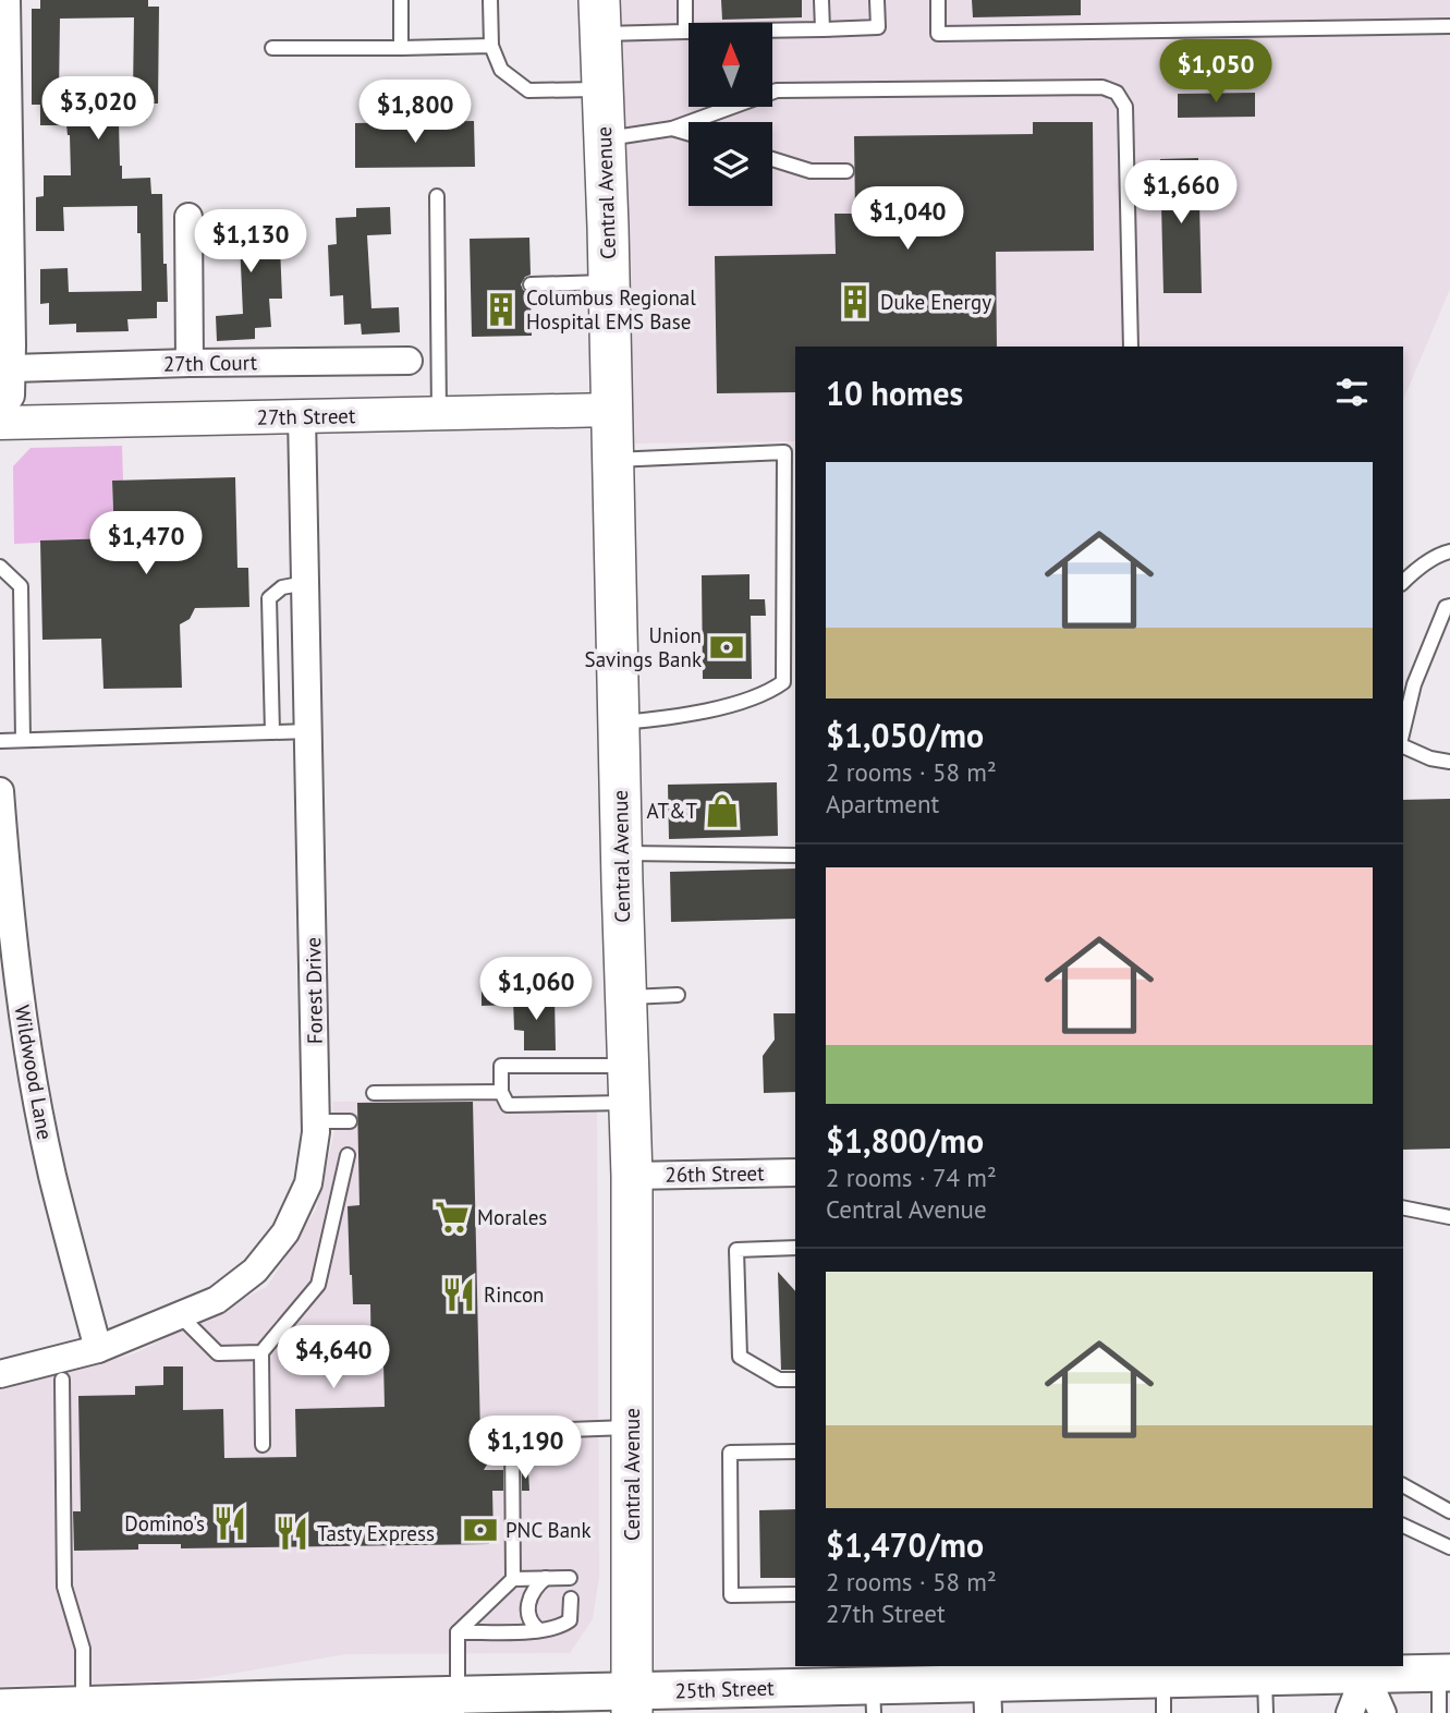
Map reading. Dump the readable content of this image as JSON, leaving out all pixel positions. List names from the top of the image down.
{
  "streets": {
    "main road": ["Central Avenue", "25th Street"],
    "street": [
      "27th Court",
      "27th Street",
      "Forest Drive",
      "Wildwood Lane",
      "26th Street"
    ]
  },
  "crossings": [
    ["Central Avenue", "27th Street"],
    ["Central Avenue", "26th Street"],
    ["Central Avenue", "25th Street"],
    ["27th Street", "Forest Drive"],
    ["Forest Drive", "Wildwood Lane"]
  ],
  "places": {
    "building": ["Duke Energy", "Columbus Regional Hospital EMS Base"],
    "bank": ["Union Savings Bank", "PNC Bank"],
    "shop": ["AT&T"],
    "supermarket": ["Morales"],
    "restaurant": ["Rincon", "Domino's", "Tasty Express"]
  },
  "north": "top",
  "page": {
    "price": [
      "$1,050",
      "$3,020",
      "$1,800",
      "$1,660",
      "$1,040",
      "$1,130",
      "$1,470",
      "$1,060",
      "$4,640",
      "$1,190"
    ],
    "heading": "10 homes",
    "list": [
      {
        "name": "$1,050/mo",
        "note": "2 rooms · 58 m² · Apartment"
      },
      {
        "name": "$1,800/mo",
        "note": "2 rooms · 74 m² · Central Avenue"
      },
      {
        "name": "$1,470/mo",
        "note": "2 rooms · 58 m² · 27th Street"
      }
    ]
  }
}
